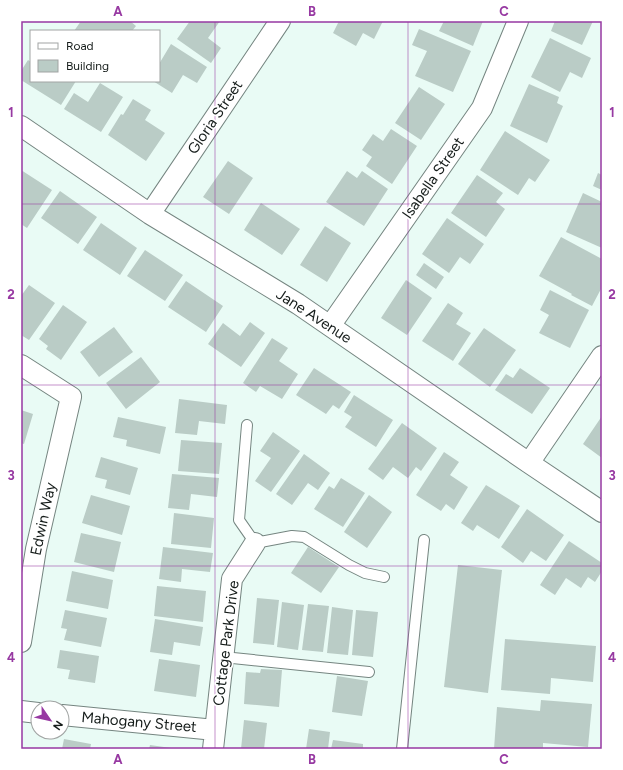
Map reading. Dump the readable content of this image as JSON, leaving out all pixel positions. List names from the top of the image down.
{
  "streets": {
    "street": [
      "Gloria Street",
      "Isabella Street",
      "Jane Avenue",
      "Edwin Way",
      "Cottage Park Drive",
      "Mahogany Street"
    ]
  },
  "crossings": [
    ["Gloria Street", "Jane Avenue"],
    ["Isabella Street", "Jane Avenue"],
    ["Cottage Park Drive", "Mahogany Street"]
  ],
  "legend": ["Road", "Building"],
  "north": "bottom right",
  "grid": {
    "columns": ["A", "B", "C"],
    "rows": [
      "1",
      "2",
      "3",
      "4"
    ]
  }
}
